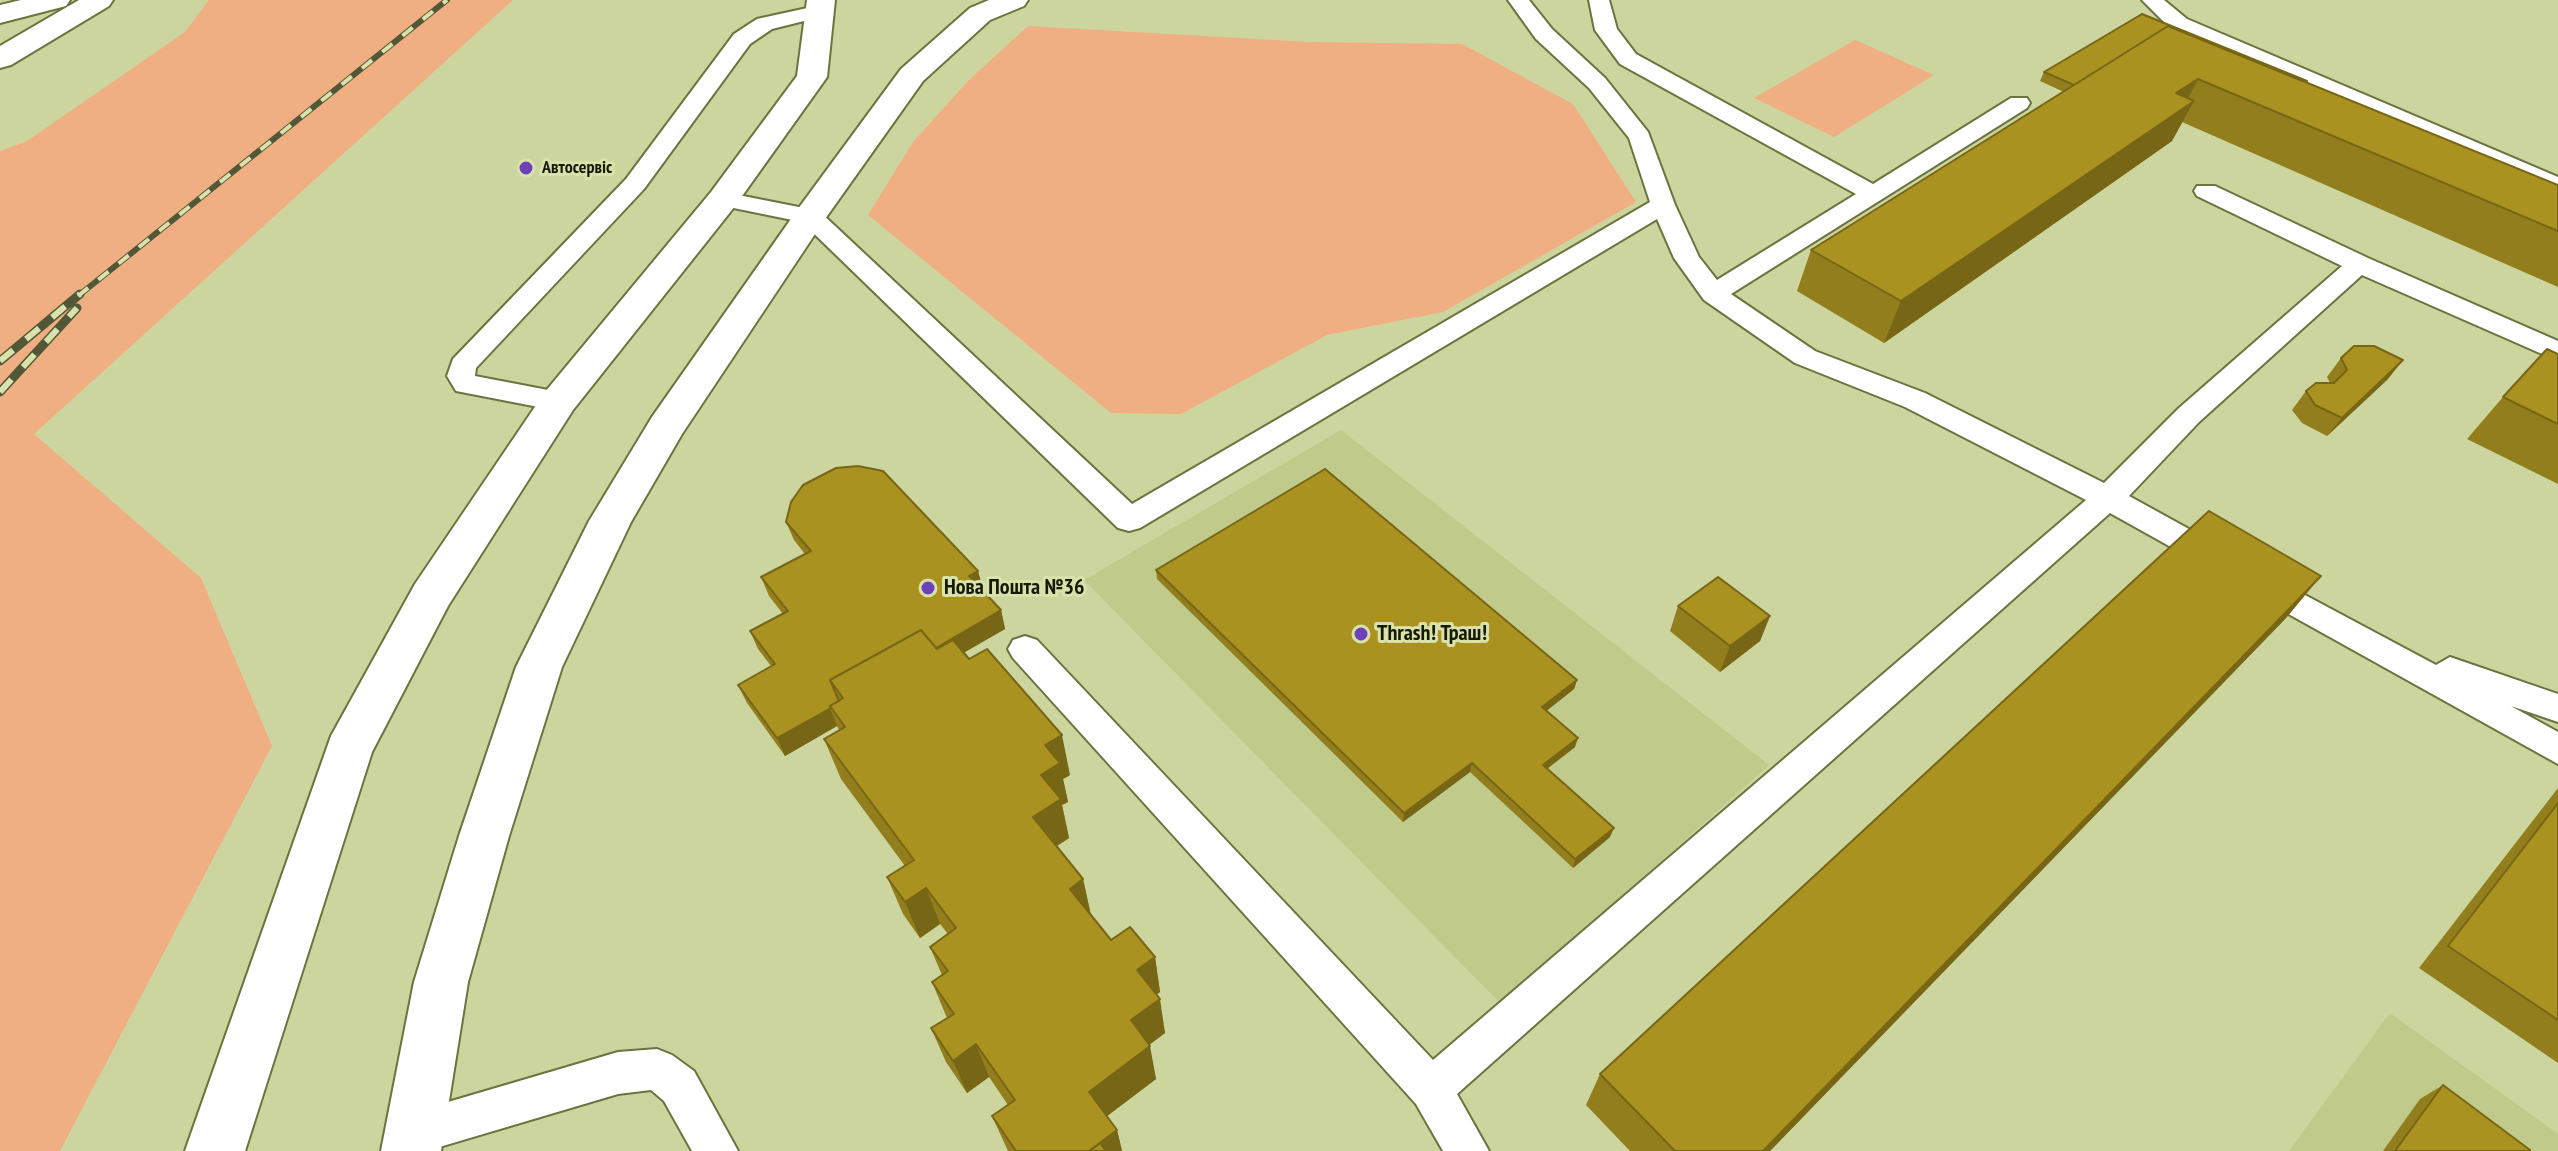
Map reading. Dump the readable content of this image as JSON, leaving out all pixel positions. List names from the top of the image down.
{
  "places": ["Автосервіс", "Нова Пошта №36", "Thrash! Траш!"]
}
